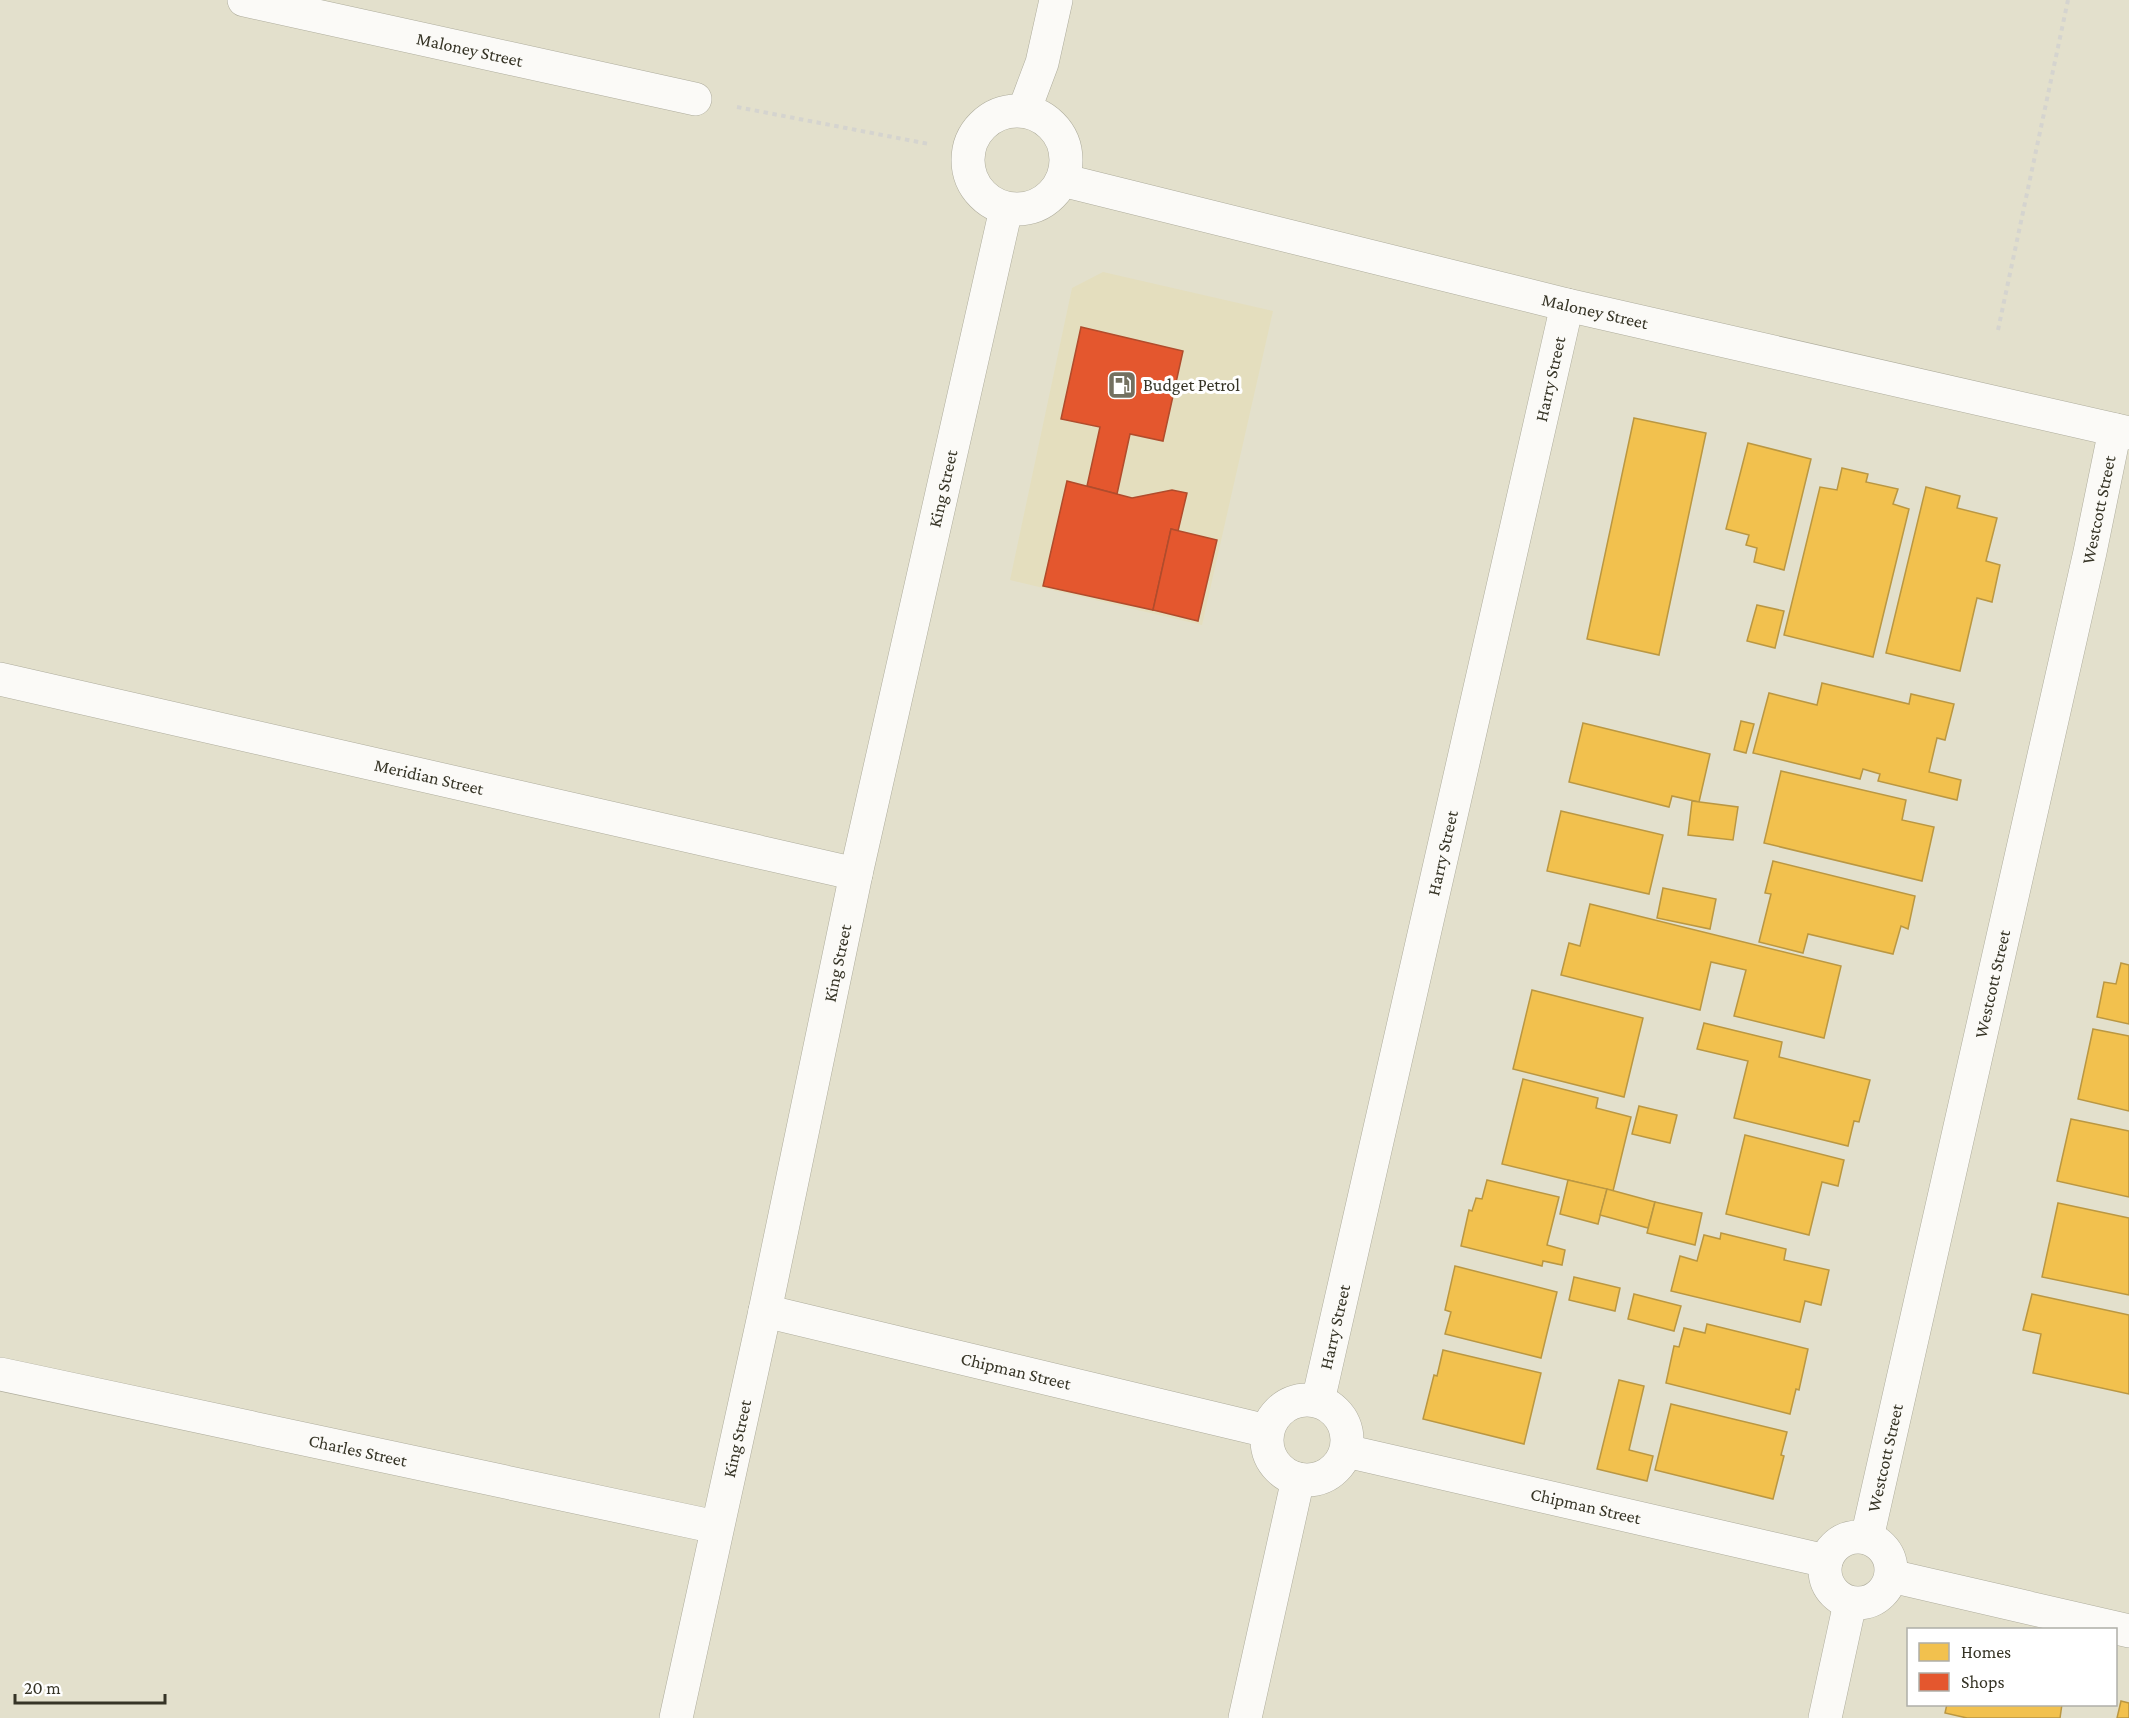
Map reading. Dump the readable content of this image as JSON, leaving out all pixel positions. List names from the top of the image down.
{
  "streets": {
    "street": [
      "Maloney Street",
      "Harry Street",
      "King Street",
      "Westcott Street",
      "Meridian Street",
      "Chipman Street",
      "Charles Street"
    ]
  },
  "crossings": [
    ["Maloney Street", "Harry Street"],
    ["Maloney Street", "King Street"],
    ["Maloney Street", "Westcott Street"],
    ["Harry Street", "Chipman Street"],
    ["King Street", "Meridian Street"],
    ["King Street", "Chipman Street"],
    ["King Street", "Charles Street"],
    ["Westcott Street", "Chipman Street"]
  ],
  "places": {
    "fuel station": ["Budget Petrol"]
  },
  "legend": ["Homes", "Shops"],
  "scale_bar": "20 m"
}
